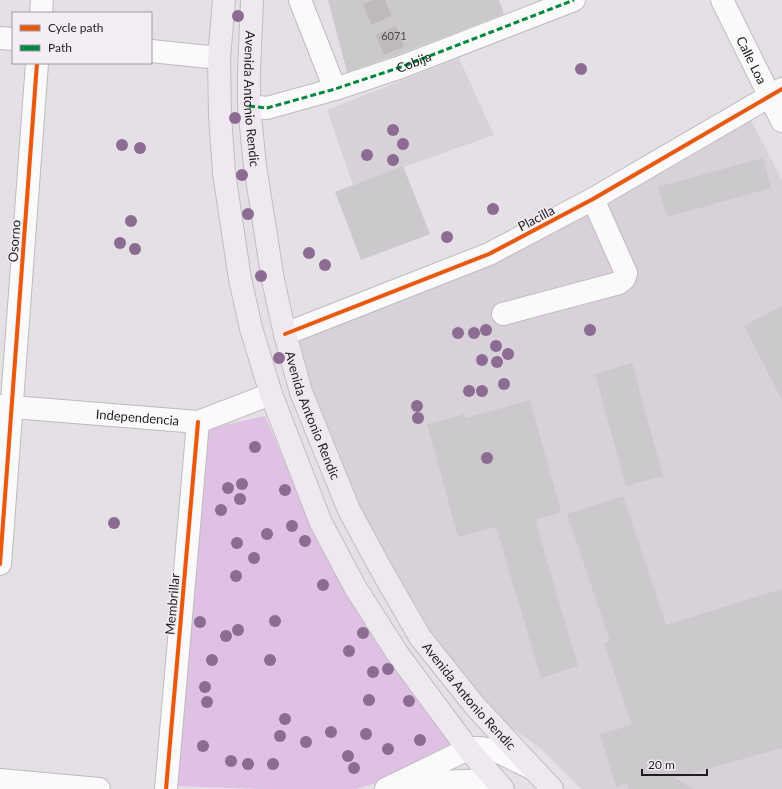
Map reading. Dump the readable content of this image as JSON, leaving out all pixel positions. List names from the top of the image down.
{
  "streets": {
    "main road": ["Avenida Antonio Rendic"],
    "street": [
      "Calle Loa",
      "Cobija",
      "Placilla",
      "Osorno",
      "Independencia",
      "Membrillar"
    ]
  },
  "crossings": [
    ["Calle Loa", "Placilla"],
    ["Cobija", "Avenida Antonio Rendic"],
    ["Avenida Antonio Rendic", "Placilla"],
    ["Osorno", "Independencia"],
    ["Independencia", "Membrillar"]
  ],
  "house_numbers": ["6071"],
  "legend": ["Cycle path", "Path"],
  "scale_bar": "20 m"
}
